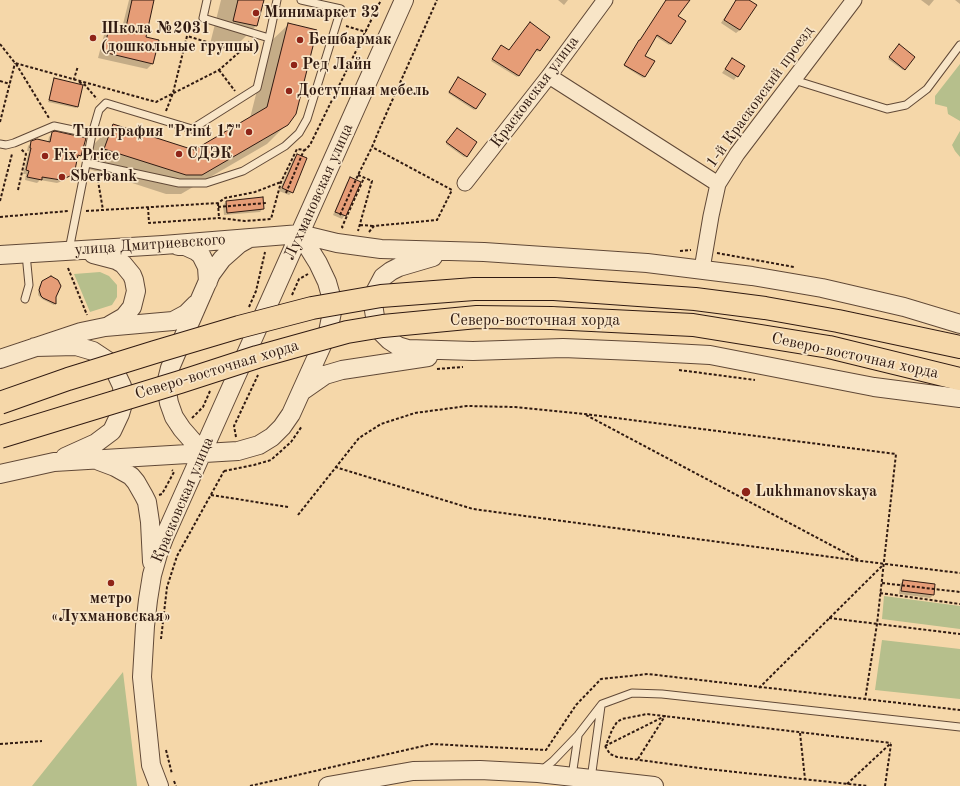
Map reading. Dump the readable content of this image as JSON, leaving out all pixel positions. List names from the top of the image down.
{
  "streets": {
    "highway": ["Северо-восточная хорда"],
    "street": [
      "Красковская улица",
      "1-й Красковский проезд",
      "Лухмановская улица",
      "улица Дмитриевского"
    ]
  },
  "crossings": [
    ["Красковская улица", "Лухмановская улица"],
    ["Лухмановская улица", "улица Дмитриевского"]
  ],
  "places": [
    "Минимаркет 32",
    "Школа №2031 (дошкольные группы)",
    "Бешбармак",
    "Ред Лайн",
    "Доступная мебель",
    "Типография \"Print 17\"",
    "СДЭК",
    "Fix Price",
    "Sberbank",
    "Lukhmanovskaya",
    "метро «Лухмановская»"
  ]
}
